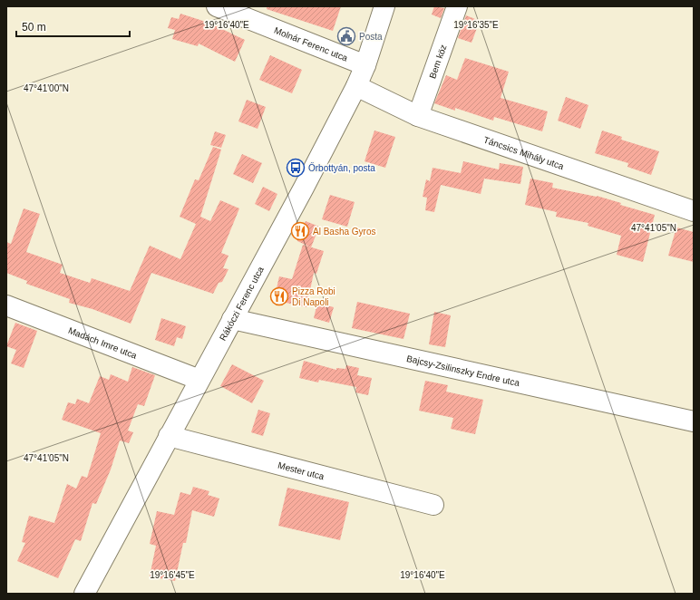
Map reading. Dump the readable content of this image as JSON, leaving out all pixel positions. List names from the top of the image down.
{
  "streets": {
    "street": [
      "Molnár Ferenc utca",
      "Bem köz",
      "Táncsics Mihály utca",
      "Rákóczi Ferenc utca",
      "Madách Imre utca",
      "Bajcsy-Zsilinszky Endre utca",
      "Mester utca"
    ]
  },
  "crossings": [
    ["Molnár Ferenc utca", "Rákóczi Ferenc utca"],
    ["Bem köz", "Táncsics Mihály utca"],
    ["Táncsics Mihály utca", "Rákóczi Ferenc utca"],
    ["Rákóczi Ferenc utca", "Madách Imre utca"],
    ["Rákóczi Ferenc utca", "Bajcsy-Zsilinszky Endre utca"],
    ["Rákóczi Ferenc utca", "Mester utca"]
  ],
  "places": {
    "public building": ["Posta"],
    "bus stop": ["Őrbottyán, posta"],
    "restaurant": ["Al Basha Gyros", "Pizza Robi Di Napoli"]
  },
  "scale_bar": "50 m",
  "coordinates": [
    "19°16'35\"E",
    "19°16'40\"E",
    "47°41'00\"N",
    "47°41'05\"N",
    "19°16'45\"E"
  ]
}
